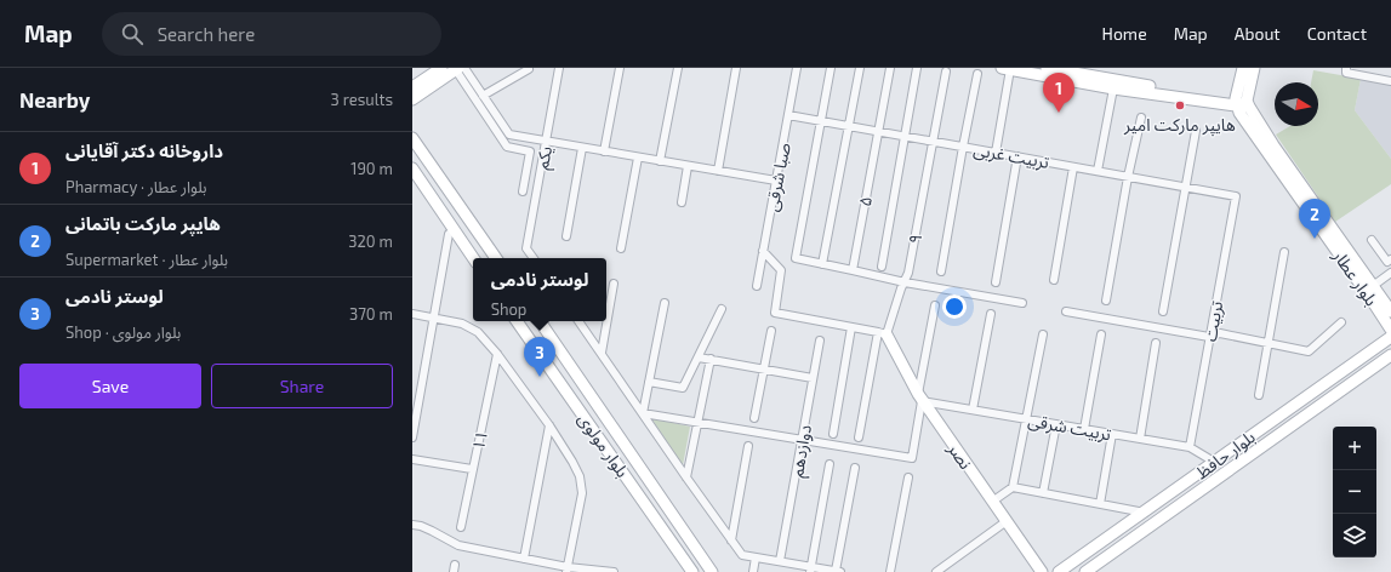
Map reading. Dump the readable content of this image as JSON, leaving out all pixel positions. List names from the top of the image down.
{
  "streets": {
    "street": [
      "تربیت غربی",
      "یکم",
      "صبا شرقی",
      "۵",
      "۹",
      "بلوار عطار",
      "تربیت",
      "تربیت شرقی",
      "۱۱",
      "بلوار مولوی",
      "دوازدهم",
      "بلوار حافظ",
      "نصر"
    ]
  },
  "crossings": [
    ["تربیت غربی", "صبا شرقی"],
    ["تربیت غربی", "۵"],
    ["تربیت غربی", "۹"],
    ["تربیت غربی", "تربیت"],
    ["۹", "نصر"],
    ["تربیت", "تربیت شرقی"],
    ["تربیت شرقی", "بلوار حافظ"],
    ["تربیت شرقی", "نصر"]
  ],
  "places": ["هایپر مارکت امیر"],
  "north": "right",
  "page": {
    "header": "Map",
    "search": "Search here",
    "nav": [
      "Home",
      "Map",
      "About",
      "Contact"
    ],
    "heading": ["Nearby", "3 results"],
    "pins": ["1", "2", "3"],
    "list": [
      {
        "mark": "1",
        "name": "داروخانه دکتر آقایانی",
        "note": "Pharmacy · بلوار عطار",
        "value": "190 m"
      },
      {
        "mark": "2",
        "name": "هایپر مارکت باتمانی",
        "note": "Supermarket · بلوار عطار",
        "value": "320 m"
      },
      {
        "mark": "3",
        "name": "لوستر نادمی",
        "note": "Shop · بلوار مولوی",
        "value": "370 m"
      }
    ],
    "popup": ["لوستر نادمی", "Shop"],
    "buttons": ["Save", "Share"],
    "map_buttons": ["+", "−"]
  }
}
